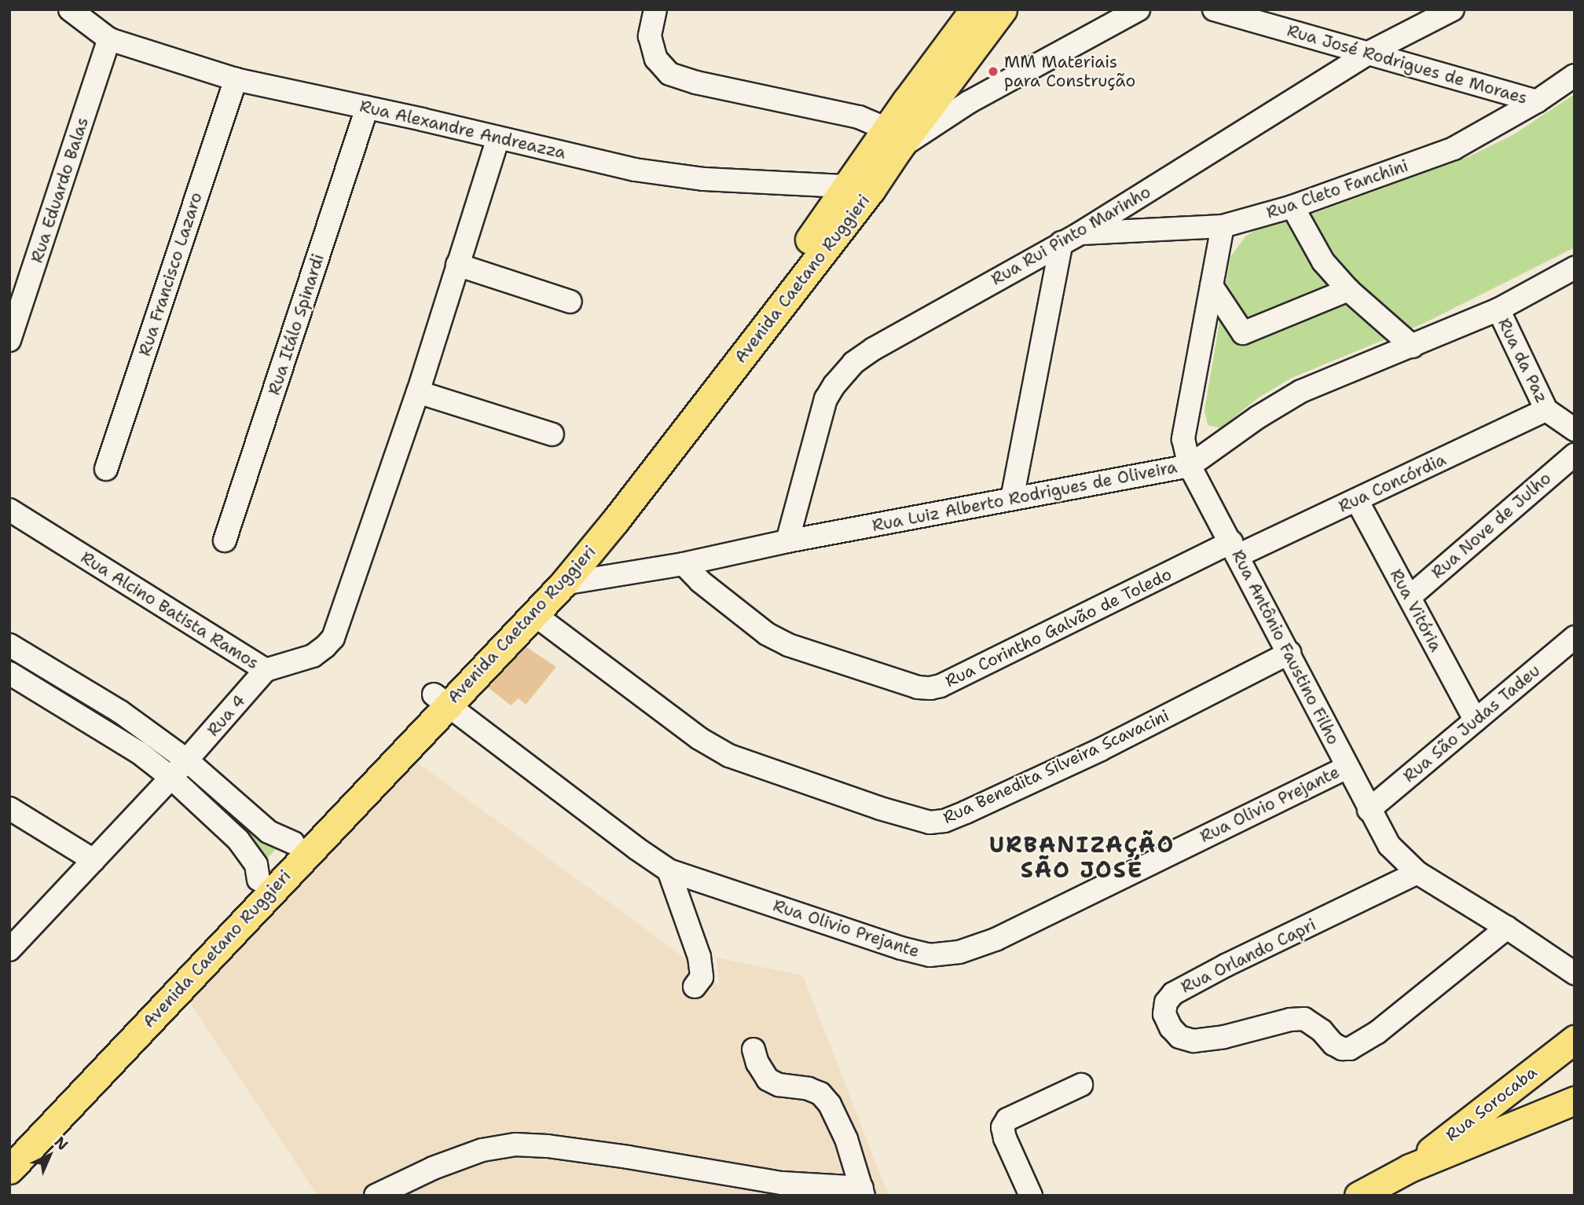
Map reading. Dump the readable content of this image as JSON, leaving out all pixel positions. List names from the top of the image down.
{
  "streets": {
    "main road": ["Avenida Caetano Ruggieri", "Rua Sorocaba"],
    "street": [
      "Rua José Rodrigues de Moraes",
      "Rua Alexandre Andreazza",
      "Rua Cleto Fanchini",
      "Rua Eduardo Balas",
      "Rua Rui Pinto Marinho",
      "Rua Francisco Lazaro",
      "Rua Itálo Spinardi",
      "Rua da Paz",
      "Rua Concórdia",
      "Rua Luiz Alberto Rodrigues de Oliveira",
      "Rua Nove de Julho",
      "Rua Alcino Batista Ramos",
      "Rua Vitória",
      "Rua Corintho Galvão de Toledo",
      "Rua Antônio Faustino Filho",
      "Rua 4",
      "Rua São Judas Tadeu",
      "Rua Benedita Silveira Scavacini",
      "Rua Olivio Prejante",
      "Rua Orlando Capri"
    ]
  },
  "crossings": [
    ["Rua José Rodrigues de Moraes", "Rua Cleto Fanchini"],
    ["Rua José Rodrigues de Moraes", "Rua Rui Pinto Marinho"],
    ["Rua Alexandre Andreazza", "Rua Eduardo Balas"],
    ["Rua Alexandre Andreazza", "Rua Francisco Lazaro"],
    ["Rua Alexandre Andreazza", "Avenida Caetano Ruggieri"],
    ["Rua Alexandre Andreazza", "Rua Itálo Spinardi"],
    ["Rua Cleto Fanchini", "Rua Rui Pinto Marinho"],
    ["Rua Cleto Fanchini", "Rua Antônio Faustino Filho"],
    ["Rua Rui Pinto Marinho", "Rua Luiz Alberto Rodrigues de Oliveira"],
    ["Avenida Caetano Ruggieri", "Rua Luiz Alberto Rodrigues de Oliveira"],
    ["Avenida Caetano Ruggieri", "Rua Benedita Silveira Scavacini"],
    ["Avenida Caetano Ruggieri", "Rua Olivio Prejante"],
    ["Rua da Paz", "Rua Concórdia"],
    ["Rua da Paz", "Rua Luiz Alberto Rodrigues de Oliveira"],
    ["Rua Concórdia", "Rua Vitória"],
    ["Rua Concórdia", "Rua Corintho Galvão de Toledo"],
    ["Rua Concórdia", "Rua Antônio Faustino Filho"],
    ["Rua Luiz Alberto Rodrigues de Oliveira", "Rua Corintho Galvão de Toledo"],
    ["Rua Luiz Alberto Rodrigues de Oliveira", "Rua Antônio Faustino Filho"],
    ["Rua Nove de Julho", "Rua Vitória"],
    ["Rua Alcino Batista Ramos", "Rua 4"],
    ["Rua Vitória", "Rua São Judas Tadeu"],
    ["Rua Corintho Galvão de Toledo", "Rua Antônio Faustino Filho"],
    ["Rua Antônio Faustino Filho", "Rua São Judas Tadeu"],
    ["Rua Antônio Faustino Filho", "Rua Benedita Silveira Scavacini"],
    ["Rua Antônio Faustino Filho", "Rua Olivio Prejante"],
    ["Rua Antônio Faustino Filho", "Rua Orlando Capri"]
  ],
  "districts": ["URBANIZAÇÃO SÃO JOSÉ"],
  "places": ["MM Materiais para Construção"],
  "north": "top right"
}
